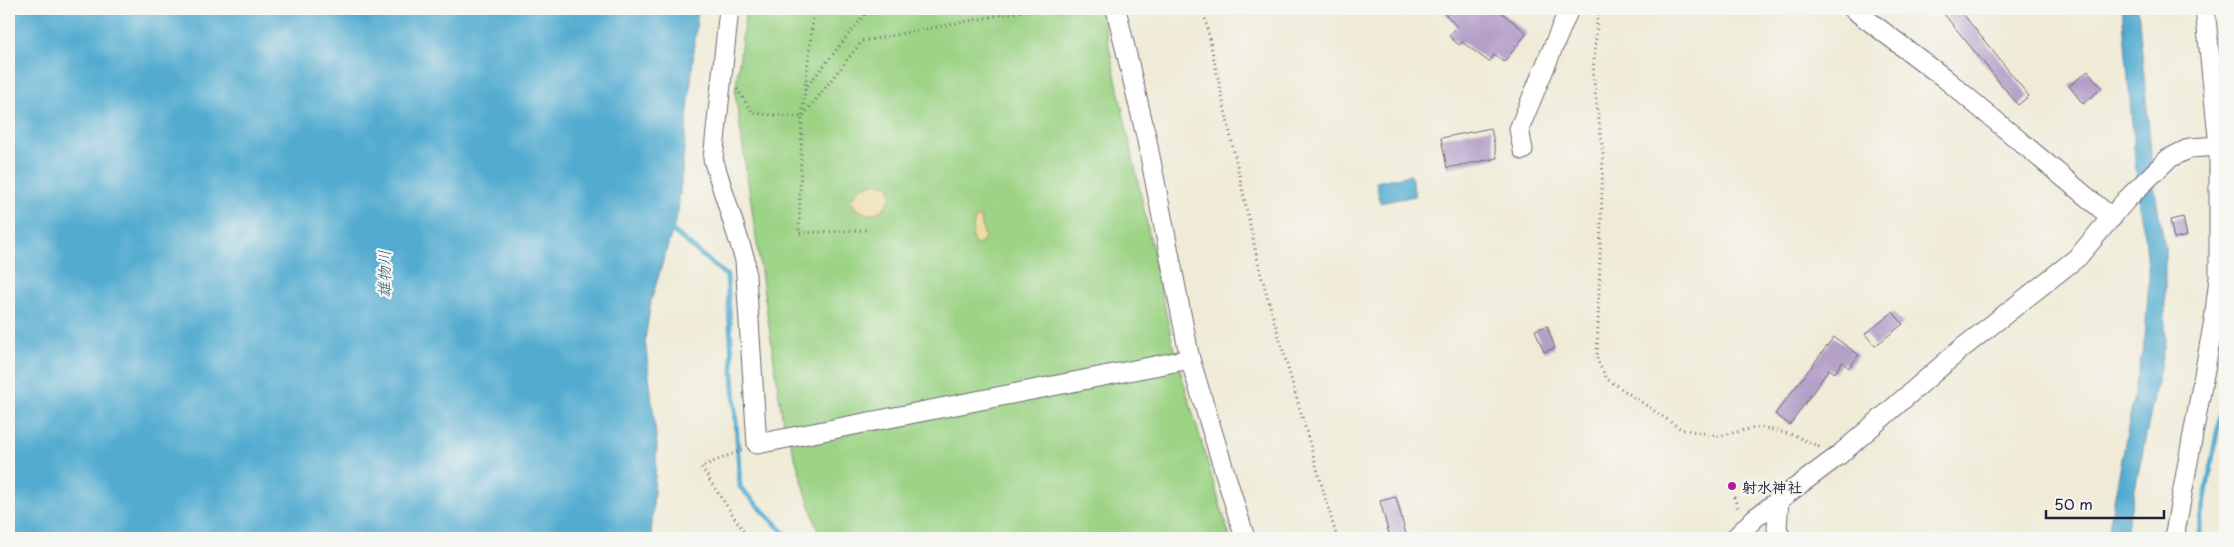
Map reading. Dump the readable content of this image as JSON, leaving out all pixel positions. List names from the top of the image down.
{
  "water": ["雄物川"],
  "places": ["射水神社"],
  "scale_bar": "50 m"
}
